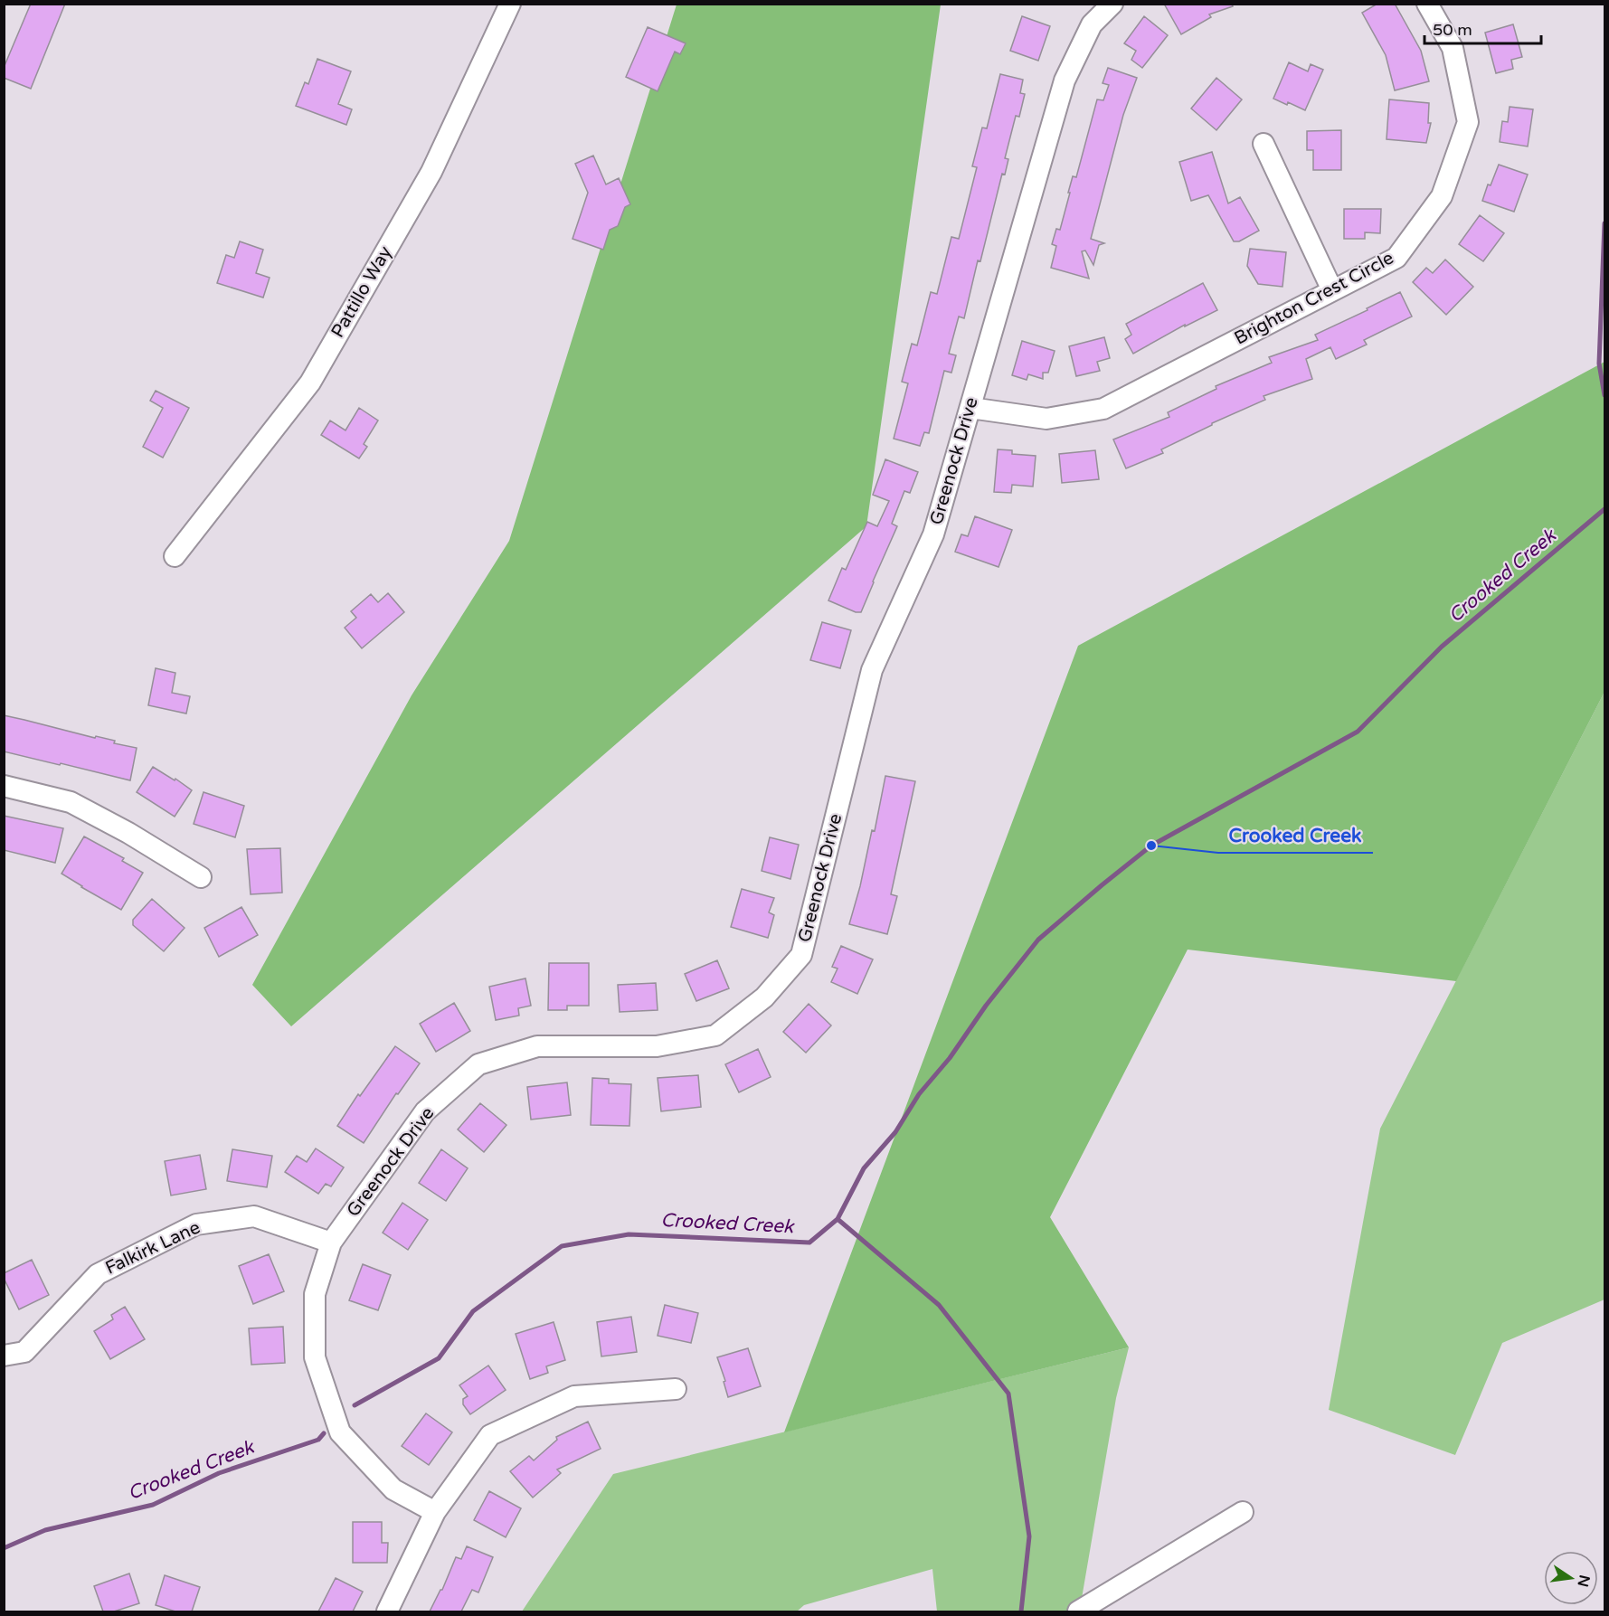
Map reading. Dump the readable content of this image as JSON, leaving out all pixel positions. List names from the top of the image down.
{
  "streets": {
    "street": [
      "Pattillo Way",
      "Brighton Crest Circle",
      "Greenock Drive",
      "Falkirk Lane"
    ]
  },
  "crossings": [
    ["Brighton Crest Circle", "Greenock Drive"],
    ["Greenock Drive", "Falkirk Lane"]
  ],
  "water": ["Crooked Creek"],
  "places": ["Crooked Creek"],
  "scale_bar": "50 m",
  "north": "right"
}
